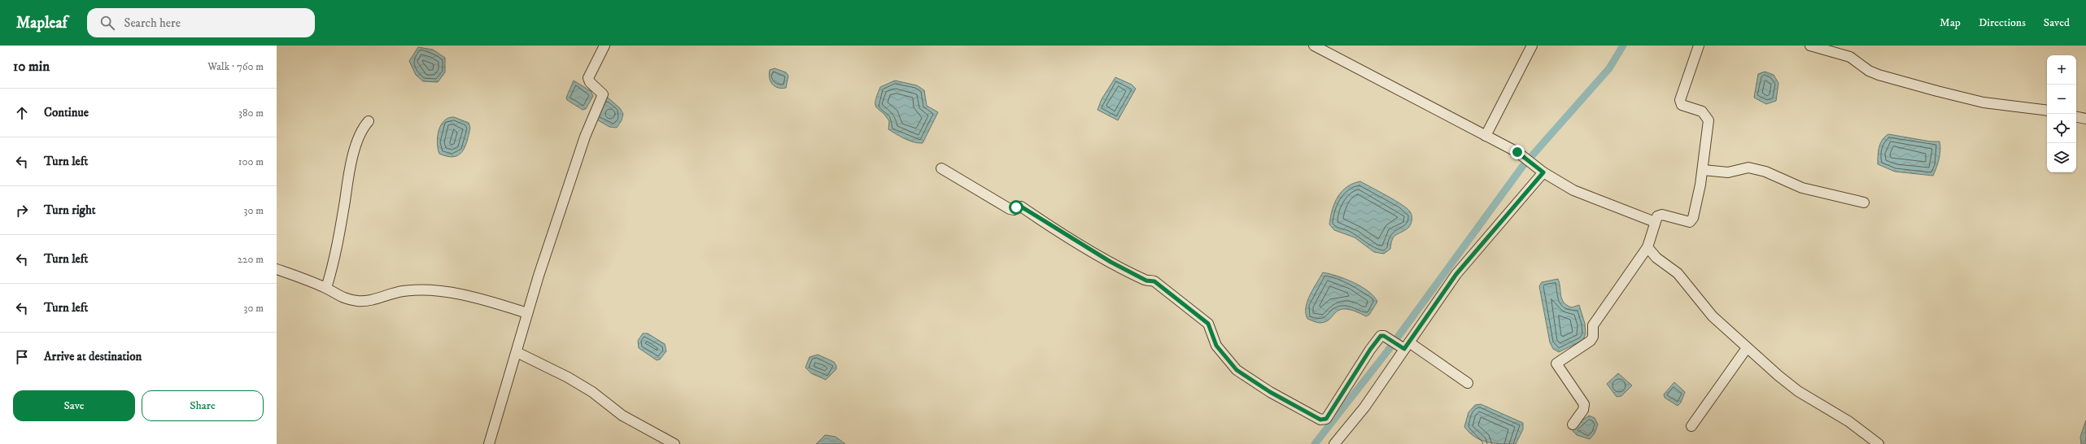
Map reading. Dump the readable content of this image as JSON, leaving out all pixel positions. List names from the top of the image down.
{
  "page": {
    "header": "Mapleaf",
    "search": "Search here",
    "nav": ["Map", "Directions", "Saved"],
    "heading": ["10 min", "Walk · 760 m"],
    "map_buttons": ["+", "−"],
    "list": [
      ["Continue", "380 m"],
      ["Turn left", "100 m"],
      ["Turn right", "30 m"],
      ["Turn left", "220 m"],
      ["Turn left", "30 m"],
      "Arrive at destination"
    ],
    "buttons": ["Save", "Share"]
  }
}
